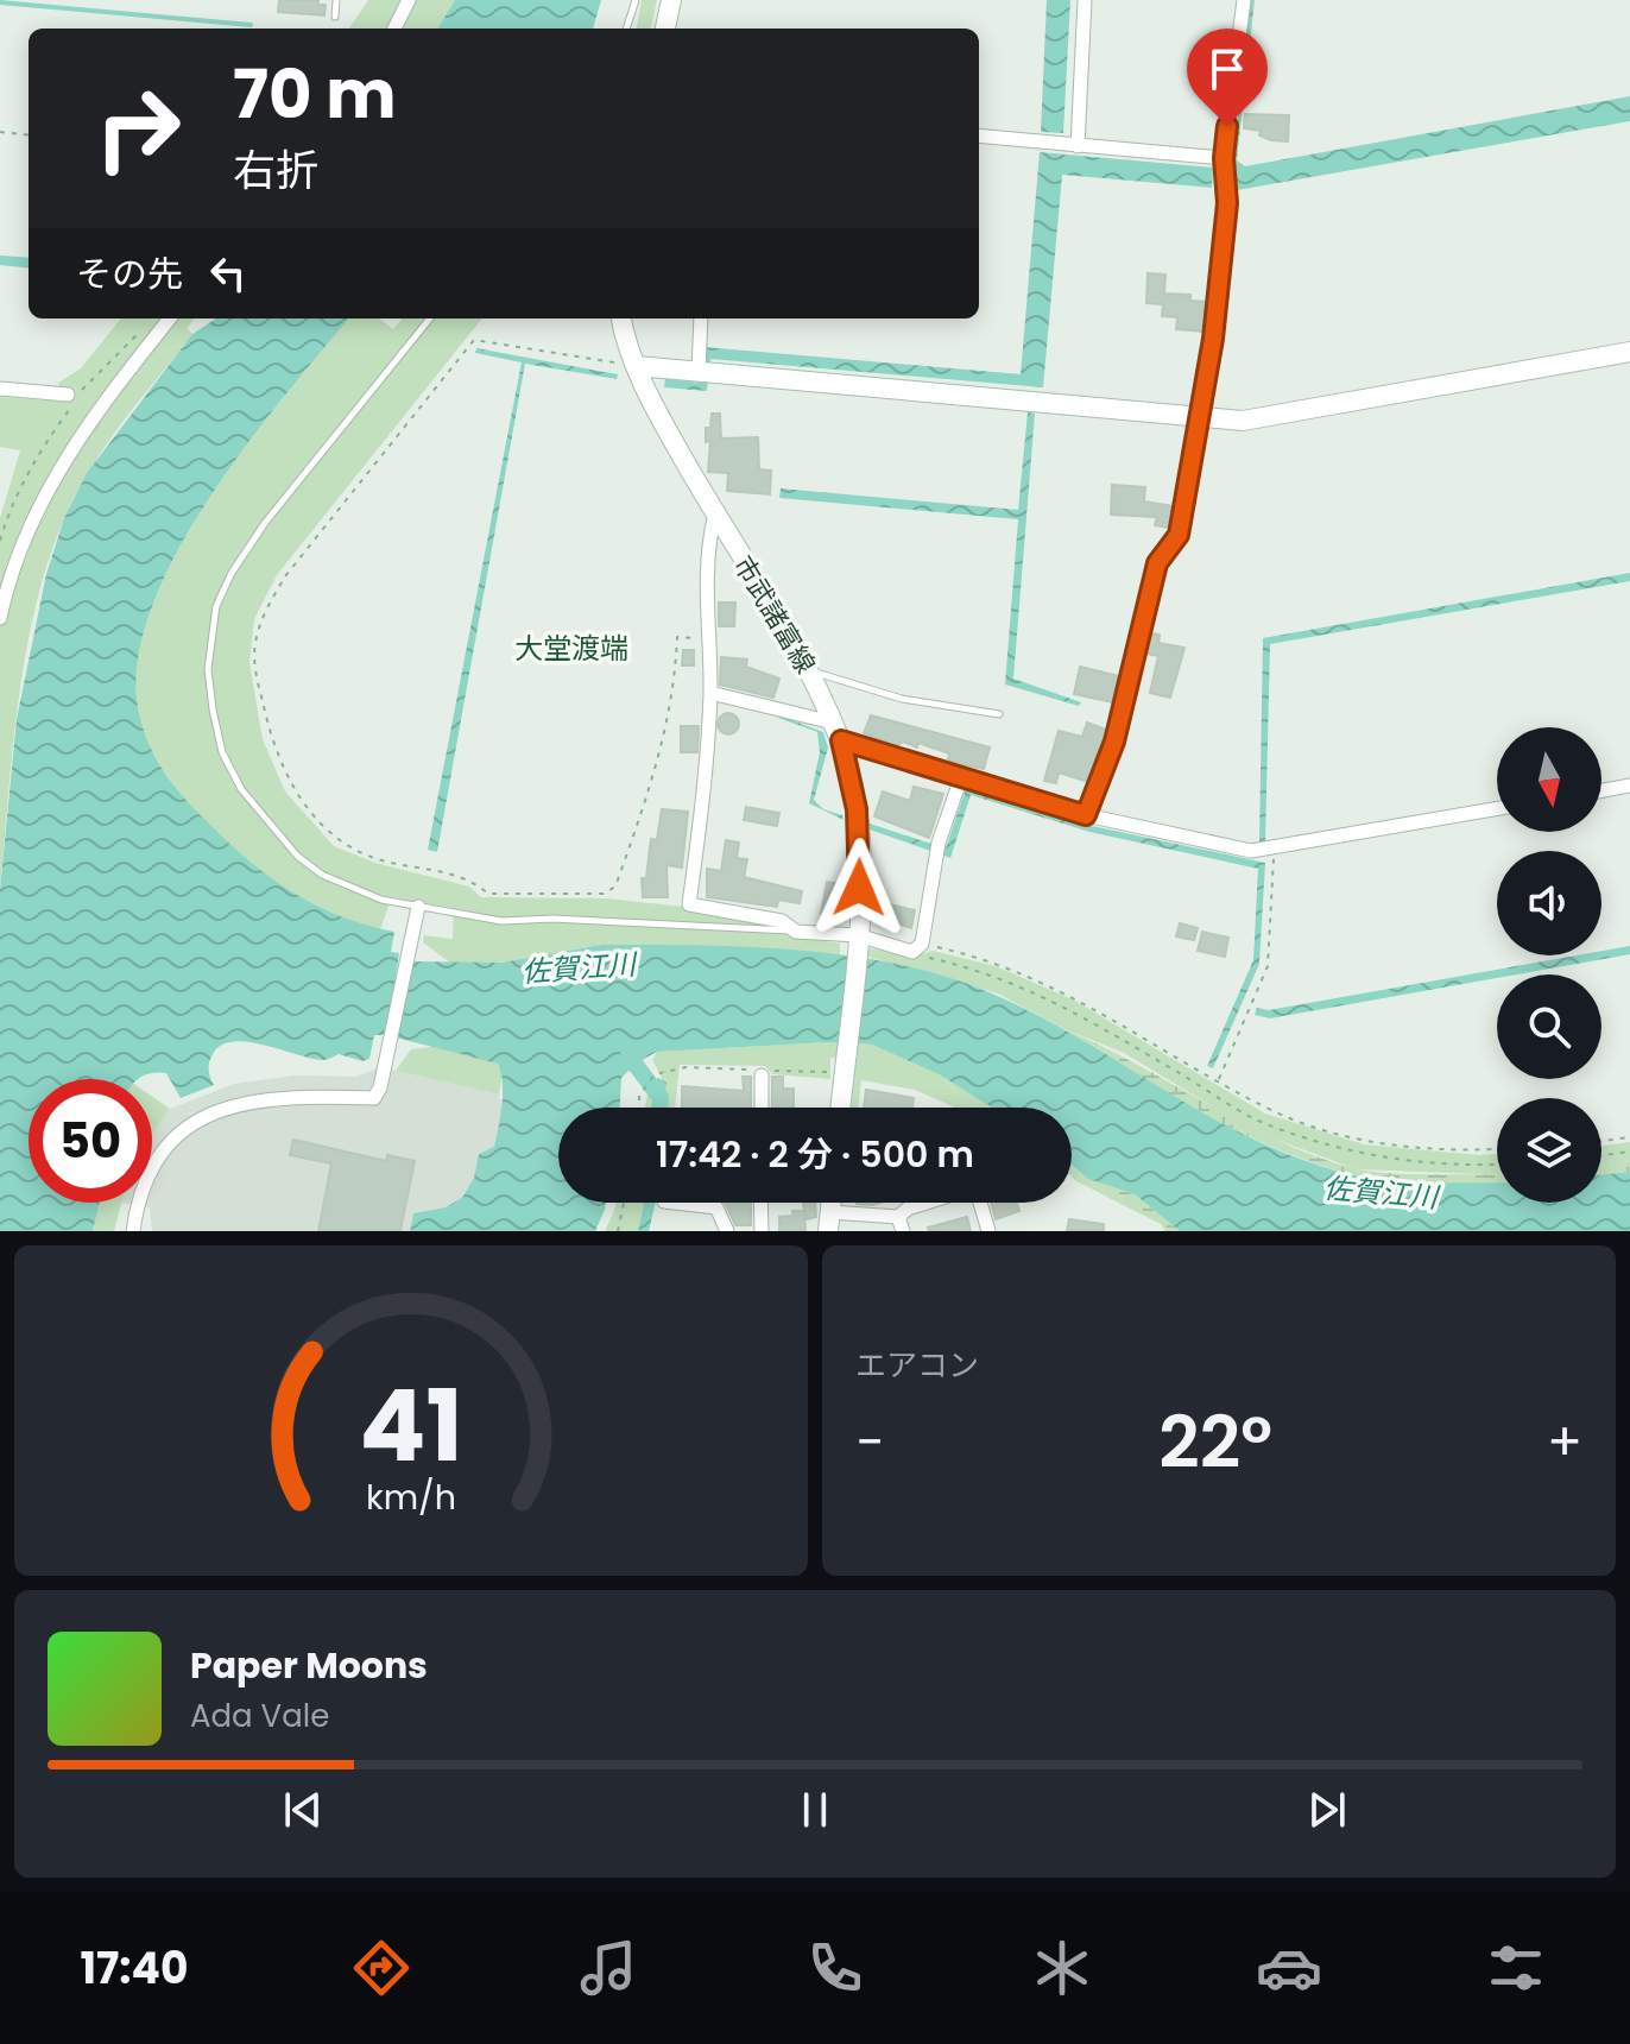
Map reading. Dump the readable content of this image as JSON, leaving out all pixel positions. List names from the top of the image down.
{
  "streets": {
    "street": ["市武諸富線"]
  },
  "districts": ["大堂渡端"],
  "water": ["佐賀江川"],
  "north": "bottom",
  "page": {
    "turn": ["70 m", "右折"],
    "then": "その先",
    "limit": "50",
    "trip": "17:42 · 2 分 · 500 m",
    "tile": "エアコン",
    "heat": ["−", "22°", "+"],
    "song": ["Paper Moons", "Ada Vale"],
    "tabs": "17:40",
    "gauge": ["41", "km/h"]
  }
}
